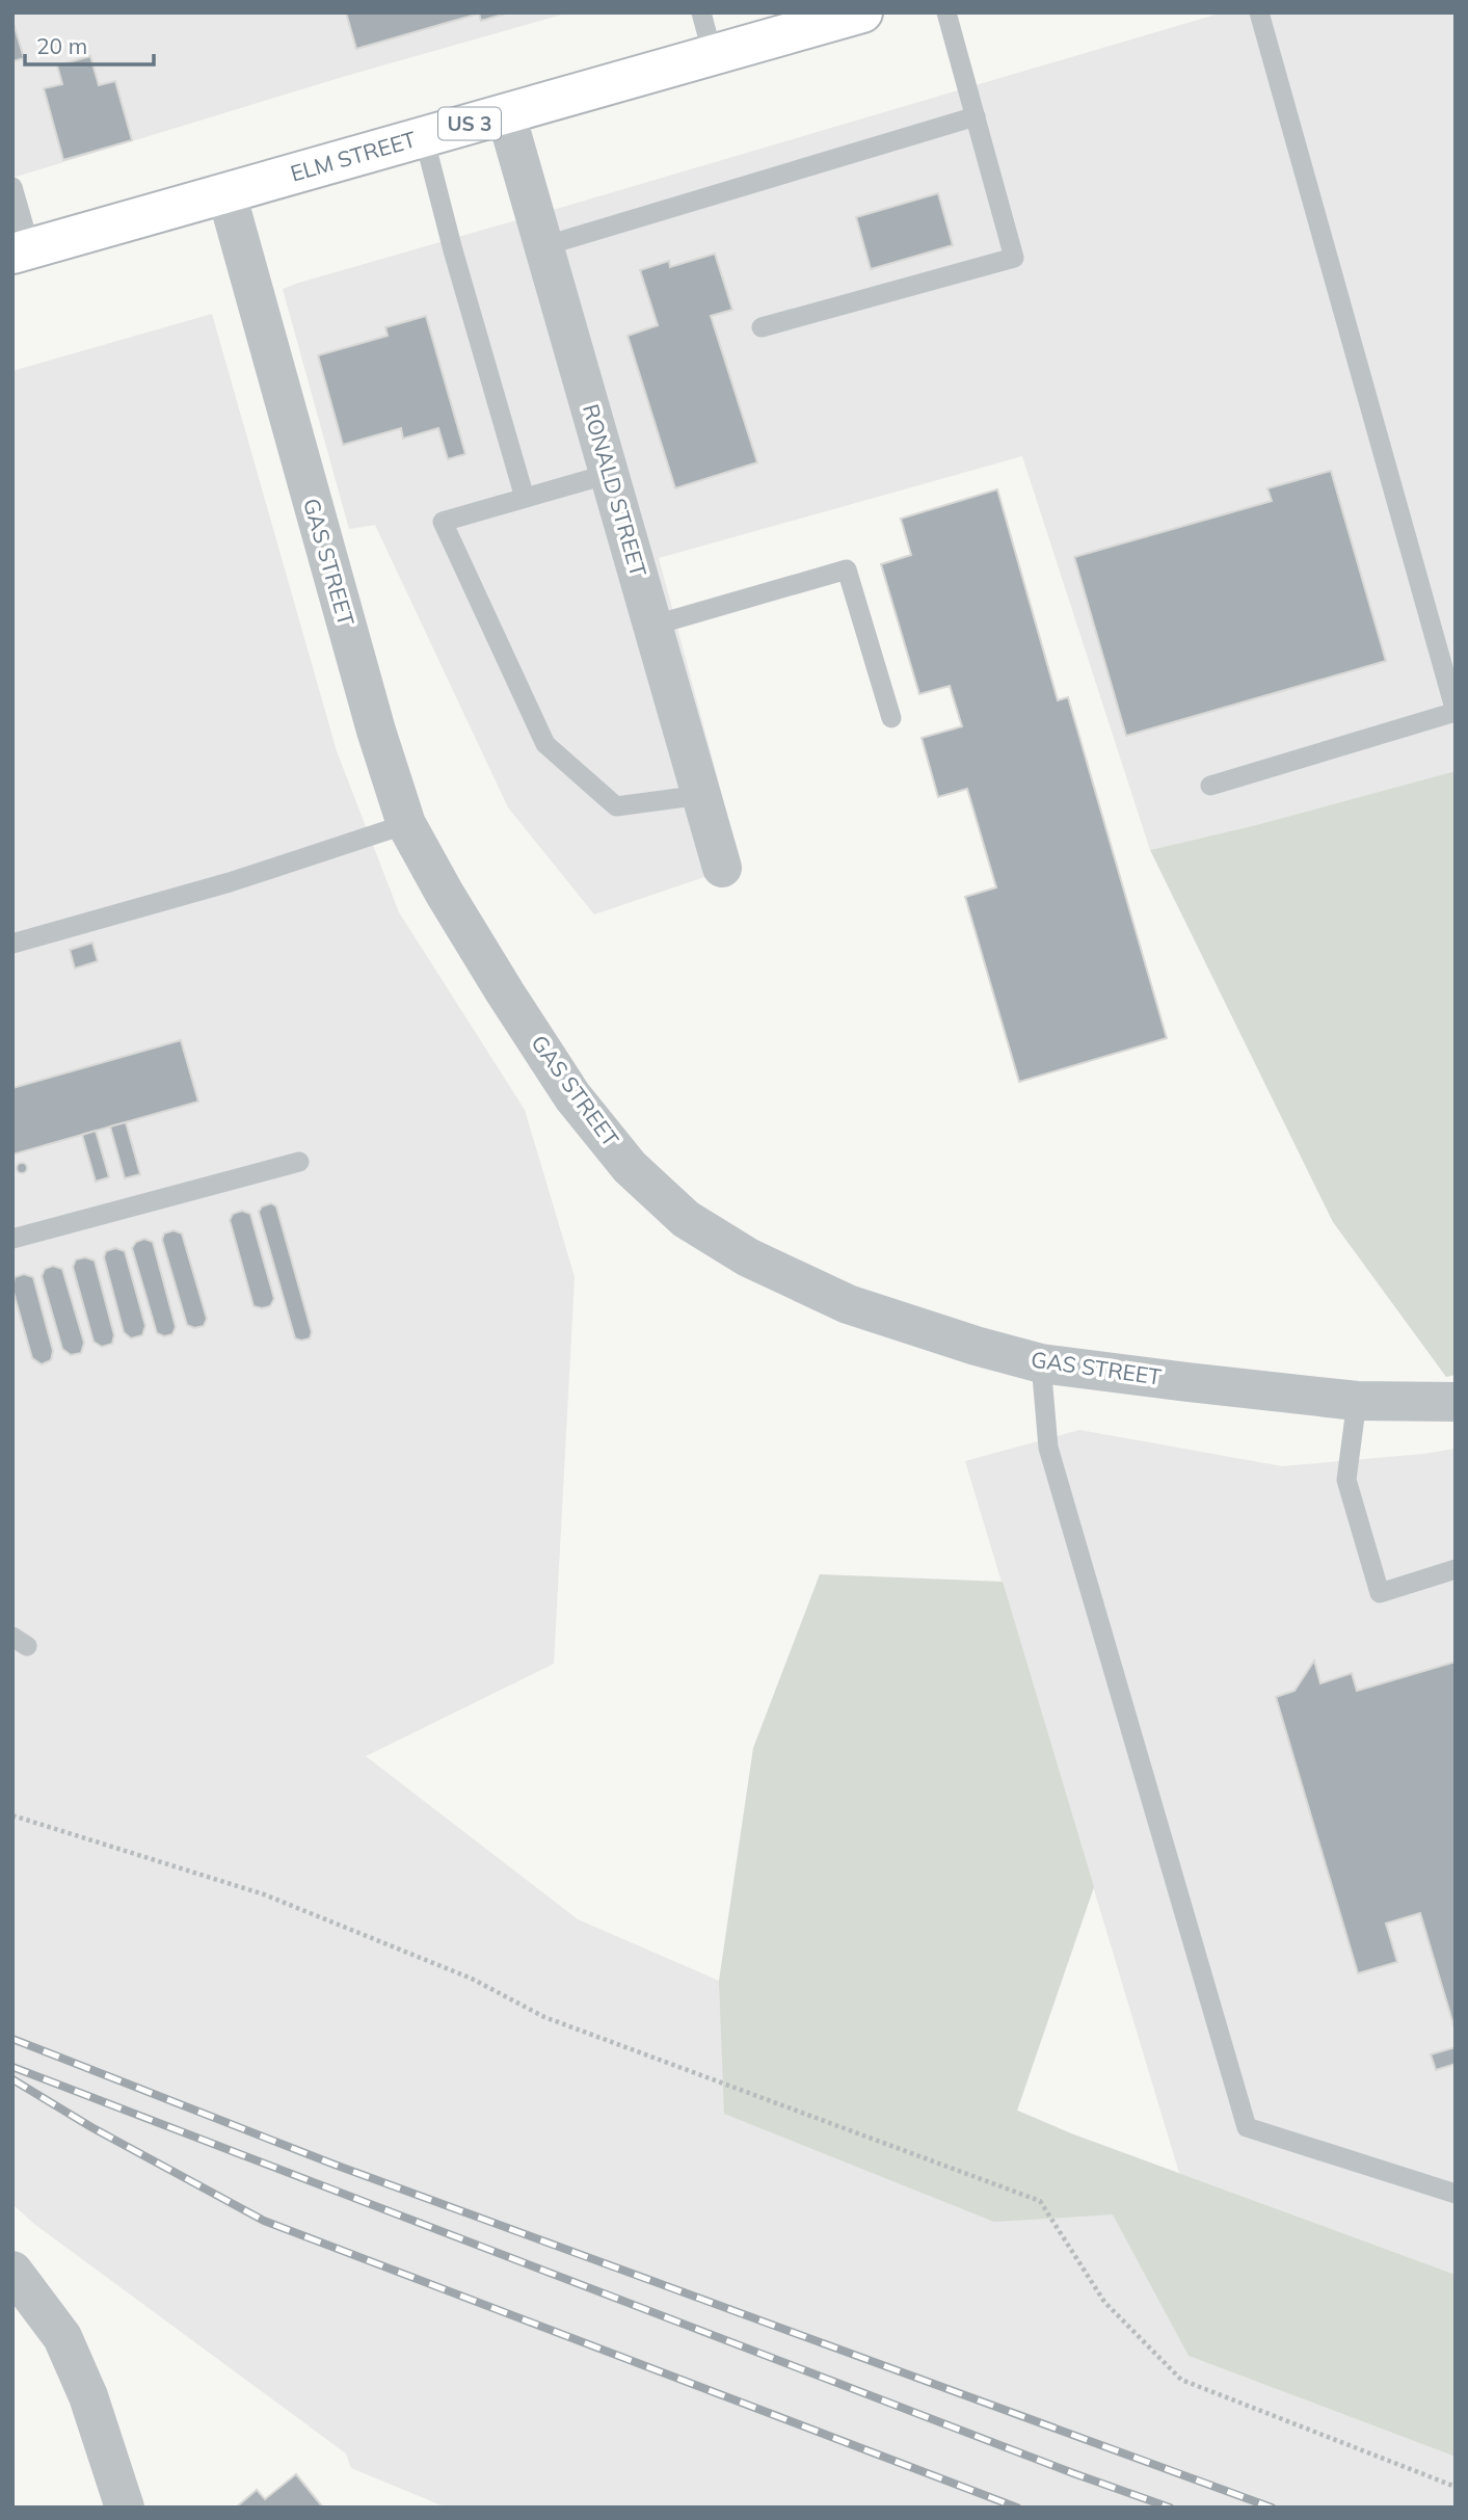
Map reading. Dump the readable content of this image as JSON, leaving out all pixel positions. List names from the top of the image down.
{
  "streets": {
    "main road": ["US 3", "ELM STREET"],
    "street": ["RONALD STREET", "GAS STREET"]
  },
  "crossings": [
    ["ELM STREET", "RONALD STREET"],
    ["ELM STREET", "GAS STREET"]
  ],
  "scale_bar": "20 m"
}
